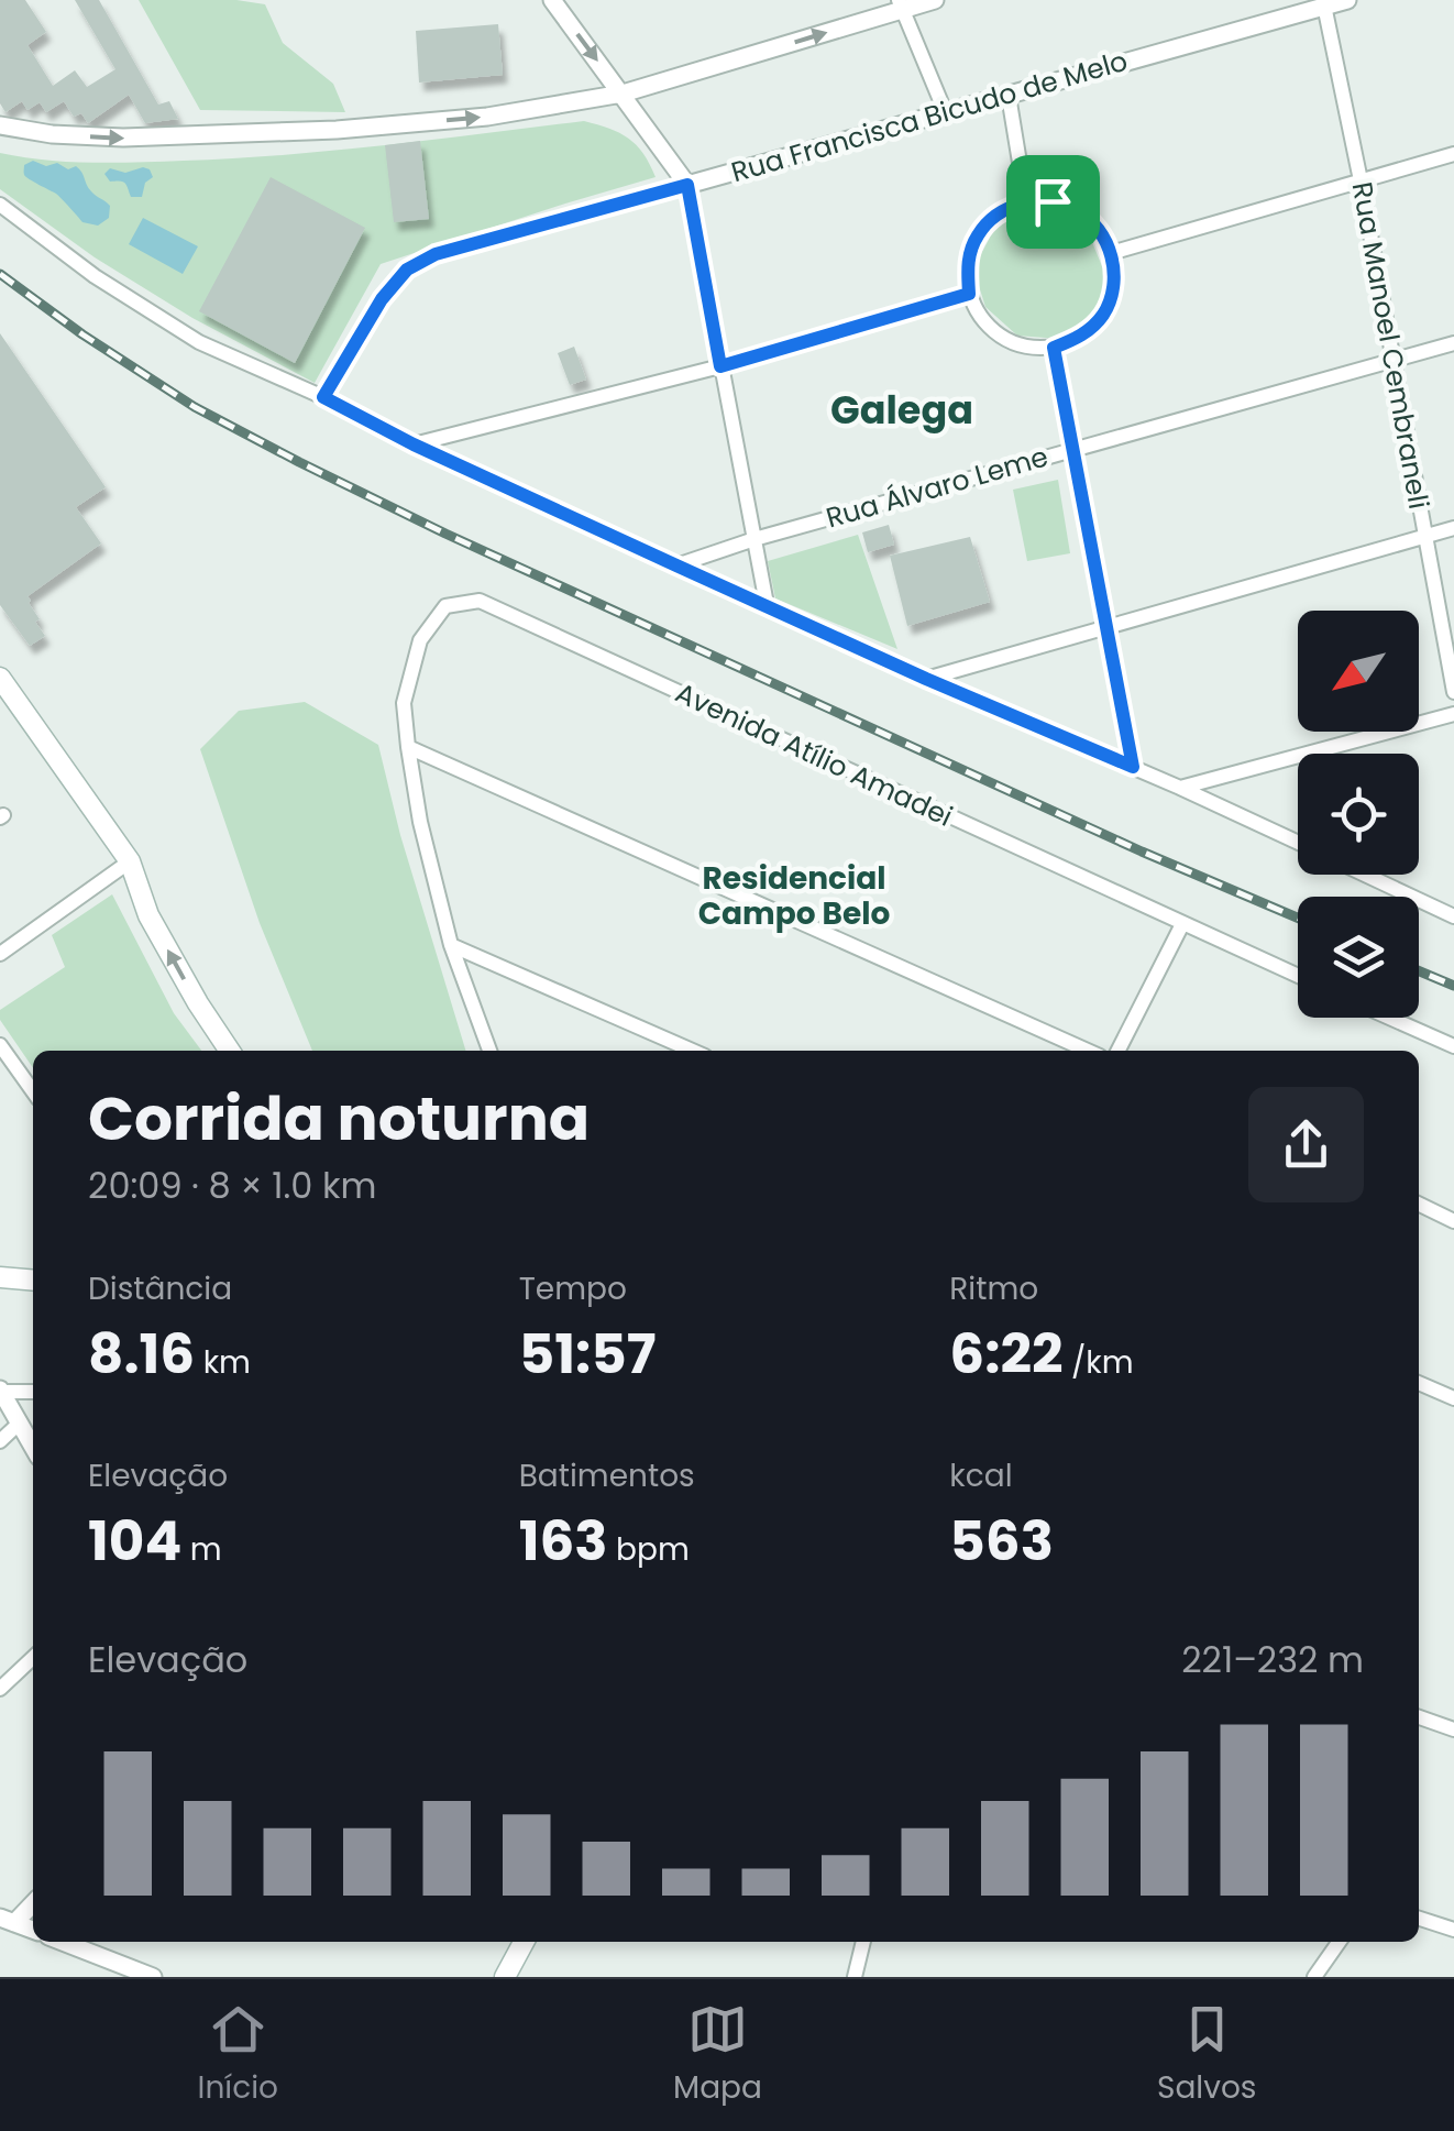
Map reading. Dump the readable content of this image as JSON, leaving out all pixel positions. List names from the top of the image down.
{
  "streets": {
    "street": [
      "Rua Francisca Bicudo de Melo",
      "Rua Manoel Cembraneli",
      "Rua Álvaro Leme",
      "Avenida Atílio Amadei"
    ]
  },
  "crossings": [
    ["Rua Francisca Bicudo de Melo", "Rua Manoel Cembraneli"],
    ["Rua Manoel Cembraneli", "Rua Álvaro Leme"]
  ],
  "districts": ["Galega", "Residencial Campo Belo"],
  "north": "bottom left",
  "page": {
    "heading": ["Corrida noturna", "20:09 · 8 × 1.0 km"],
    "stats": [
      ["Distância", "8.16 km"],
      ["Tempo", "51:57"],
      ["Ritmo", "6:22 /km"],
      ["Elevação", "104 m"],
      ["Batimentos", "163 bpm"],
      ["kcal", "563"]
    ],
    "chart": ["Elevação", "221–232 m"],
    "tabs": ["Início", "Mapa", "Salvos"]
  }
}
